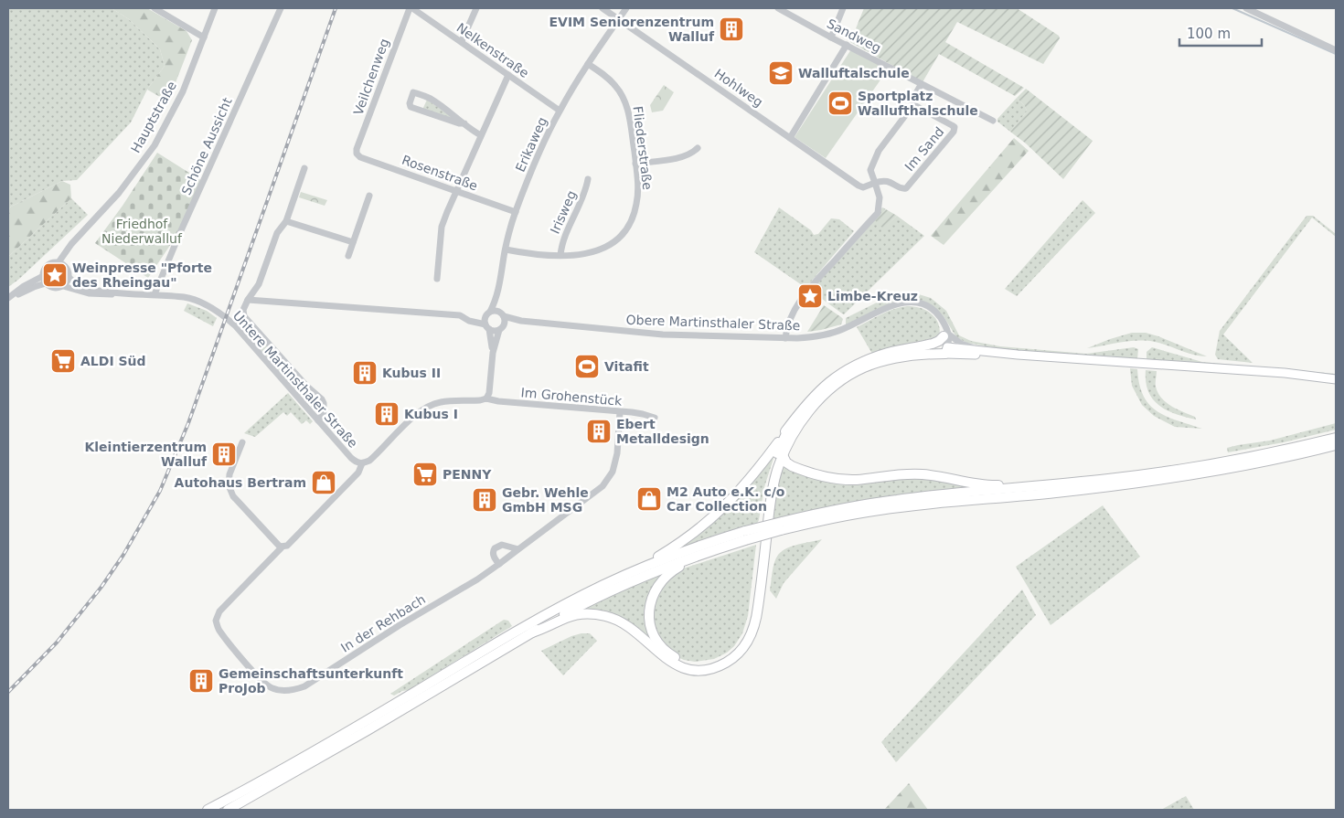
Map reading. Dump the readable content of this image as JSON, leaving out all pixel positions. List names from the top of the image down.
{
  "streets": {
    "street": [
      "Sandweg",
      "Nelkenstraße",
      "Veilchenweg",
      "Hohlweg",
      "Hauptstraße",
      "Erikaweg",
      "Schöne Aussicht",
      "Fliederstraße",
      "Im Sand",
      "Rosenstraße",
      "Irisweg",
      "Obere Martinsthaler Straße",
      "Untere Martinsthaler Straße",
      "Im Grohenstück",
      "In der Rehbach"
    ]
  },
  "crossings": [
    ["Nelkenstraße", "Veilchenweg"],
    ["Nelkenstraße", "Erikaweg"],
    ["Veilchenweg", "Rosenstraße"],
    ["Hohlweg", "Erikaweg"],
    ["Hohlweg", "Im Sand"],
    ["Hauptstraße", "Untere Martinsthaler Straße"],
    ["Erikaweg", "Fliederstraße"],
    ["Erikaweg", "Rosenstraße"],
    ["Erikaweg", "Obere Martinsthaler Straße"],
    ["Schöne Aussicht", "Untere Martinsthaler Straße"],
    ["Fliederstraße", "Irisweg"],
    ["Untere Martinsthaler Straße", "Im Grohenstück"],
    ["Im Grohenstück", "In der Rehbach"]
  ],
  "parks": ["Friedhof Niederwalluf"],
  "places": {
    "building": [
      "EVIM Seniorenzentrum Walluf",
      "Kubus II",
      "Kubus I",
      "Ebert Metalldesign",
      "Kleintierzentrum Walluf",
      "Gebr. Wehle GmbH MSG",
      "Gemeinschaftsunterkunft ProJob"
    ],
    "school or university": ["Walluftalschule"],
    "sports": ["Sportplatz Wallufthalschule", "Vitafit"],
    "place": ["Weinpresse \"Pforte des Rheingau\"", "Limbe-Kreuz"],
    "supermarket": ["ALDI Süd", "PENNY"],
    "shop": ["Autohaus Bertram", "M2 Auto e.K. c/o Car Collection"]
  },
  "scale_bar": "100 m"
}
